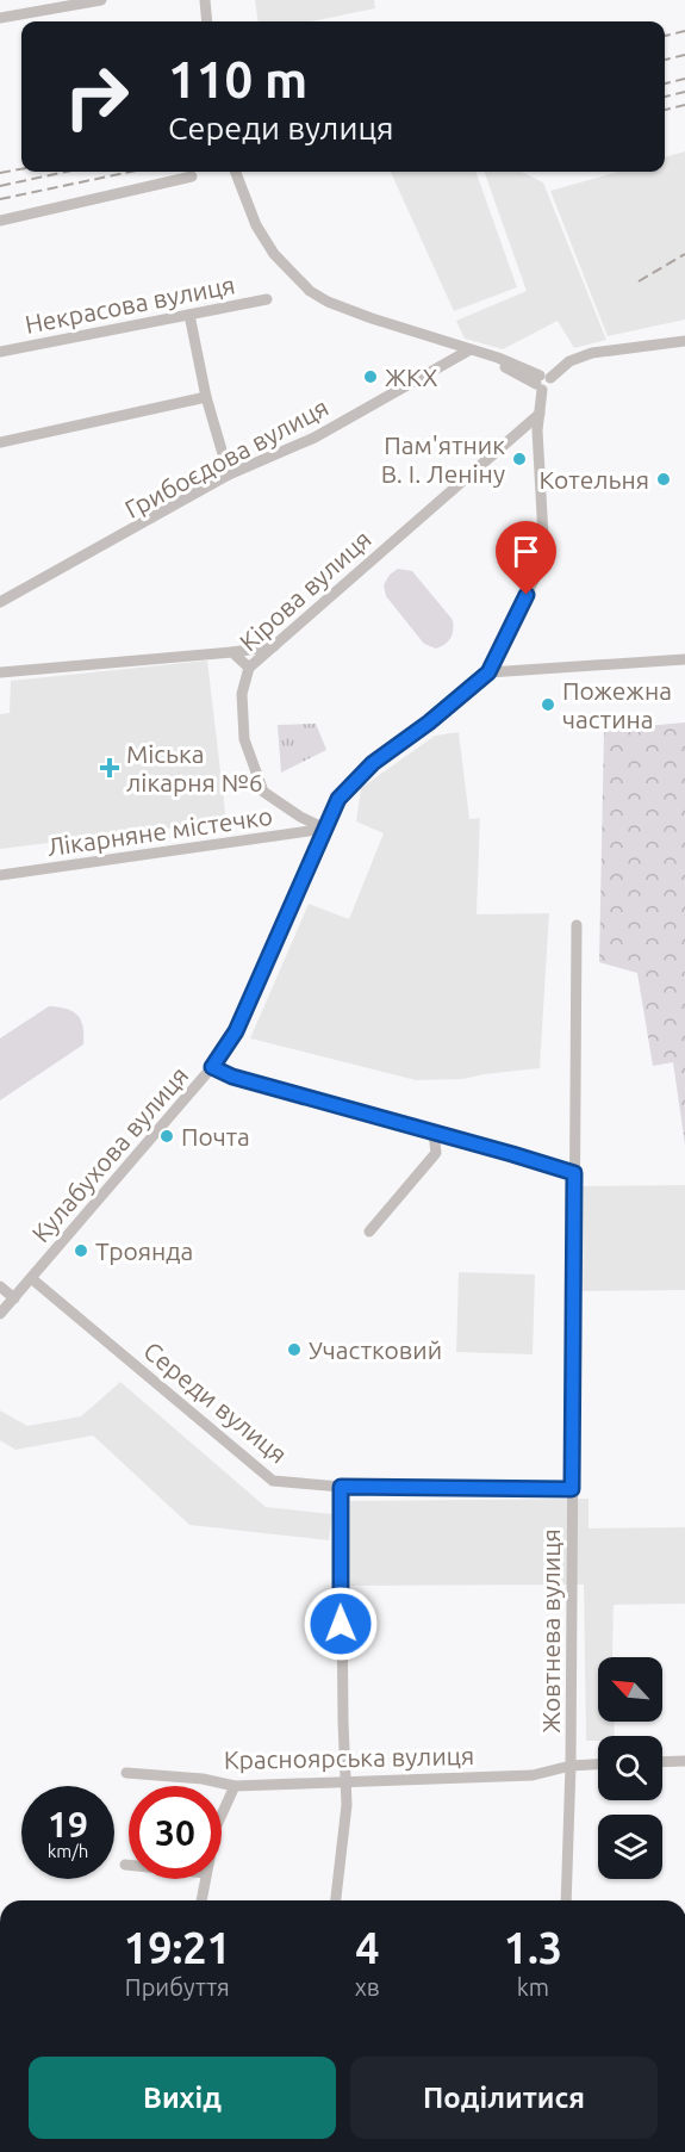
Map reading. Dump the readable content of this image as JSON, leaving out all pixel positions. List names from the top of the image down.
{
  "streets": {
    "street": [
      "Некрасова вулиця",
      "Грибоєдова вулиця",
      "Кірова вулиця",
      "Лікарняне містечко",
      "Кулабухова вулиця",
      "Середи вулиця",
      "Жовтнева вулиця",
      "Красноярська вулиця"
    ]
  },
  "crossings": [
    ["Кірова вулиця", "Лікарняне містечко"],
    ["Кірова вулиця", "Кулабухова вулиця"],
    ["Лікарняне містечко", "Кулабухова вулиця"],
    ["Кулабухова вулиця", "Середи вулиця"],
    ["Середи вулиця", "Жовтнева вулиця"],
    ["Жовтнева вулиця", "Красноярська вулиця"]
  ],
  "places": {
    "other": [
      "ЖКХ",
      "Пам'ятник В. І. Леніну",
      "Котельня",
      "Пожежна частина",
      "Почта",
      "Троянда",
      "Участковий"
    ],
    "health": ["Міська лікарня №6"]
  },
  "north": "top left",
  "page": {
    "turn": ["110 m", "Середи вулиця"],
    "speed": "19 km/h",
    "limit": "30",
    "eta": [
      "19:21",
      "Прибуття",
      "4",
      "хв",
      "1.3",
      "km"
    ],
    "buttons": ["Вихід", "Поділитися"]
  }
}
